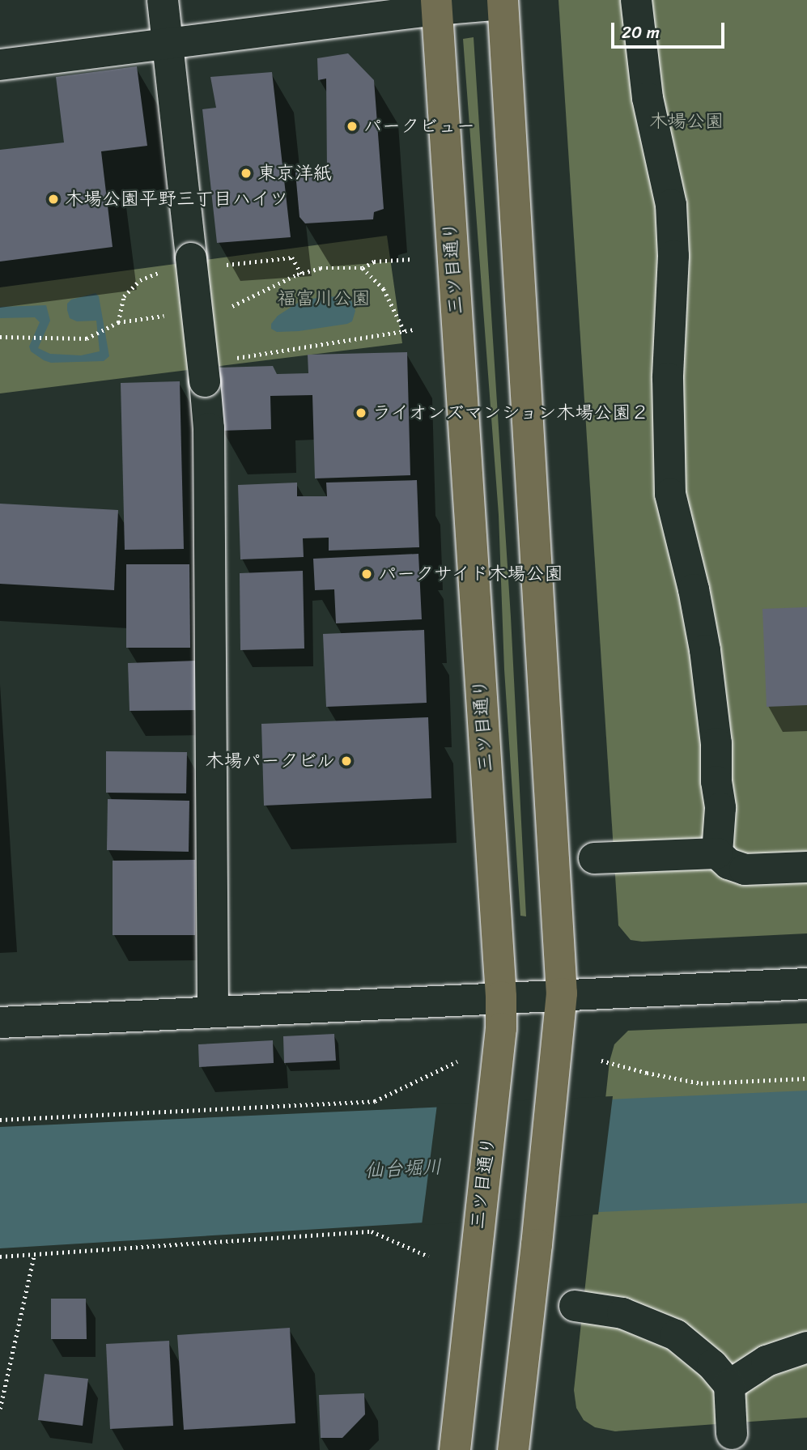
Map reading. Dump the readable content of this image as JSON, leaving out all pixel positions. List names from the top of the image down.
{
  "streets": {
    "main road": ["三ツ目通り"]
  },
  "water": ["仙台堀川"],
  "parks": ["木場公園", "福富川公園"],
  "places": [
    "パークビュー",
    "東京洋紙",
    "木場公園平野三丁目ハイツ",
    "ライオンズマンション木場公園２",
    "パークサイド木場公園",
    "木場パークビル"
  ],
  "scale_bar": "20 m"
}
